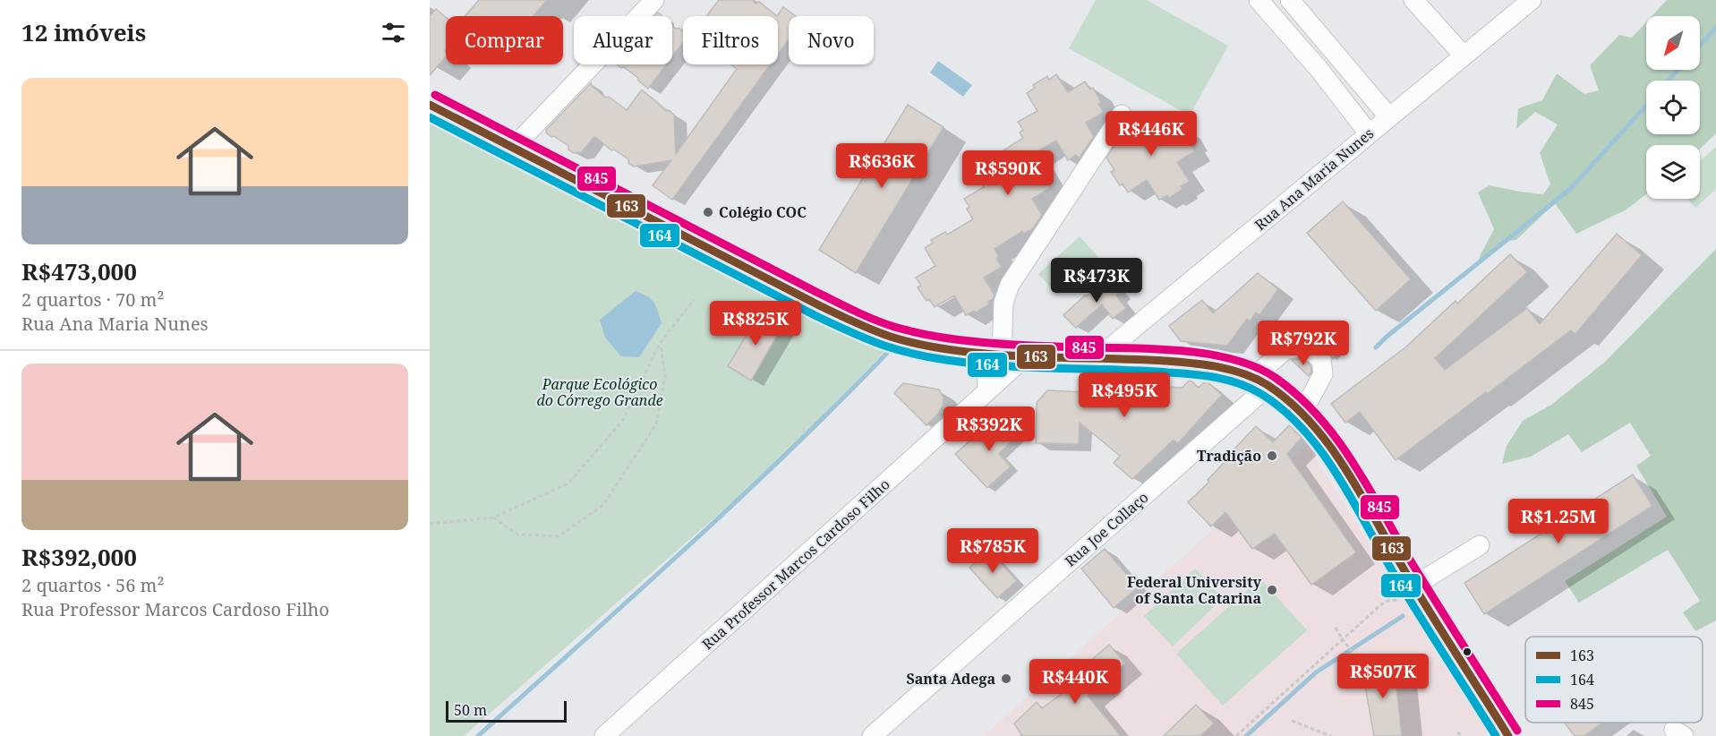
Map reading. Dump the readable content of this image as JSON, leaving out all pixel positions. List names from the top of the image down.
{
  "streets": {
    "street": ["Rua Ana Maria Nunes", "Rua Joe Collaço", "Rua Professor Marcos Cardoso Filho"]
  },
  "parks": ["Parque Ecológico do Córrego Grande"],
  "places": [
    "Colégio COC",
    "Tradição",
    "Federal University of Santa Catarina",
    "Santa Adega"
  ],
  "lines": ["transit line 845", "transit line 163", "transit line 164"],
  "legend": ["163", "164", "845"],
  "scale_bar": "50 m",
  "north": "bottom left",
  "page": {
    "heading": "12 imóveis",
    "chip": [
      "Comprar",
      "Alugar",
      "Filtros",
      "Novo"
    ],
    "list": [
      {
        "name": "R$473,000",
        "note": "2 quartos · 70 m² · Rua Ana Maria Nunes"
      },
      {
        "name": "R$392,000",
        "note": "2 quartos · 56 m² · Rua Professor Marcos Cardoso Filho"
      }
    ],
    "price": [
      "R$446K",
      "R$636K",
      "R$590K",
      "R$473K",
      "R$825K",
      "R$792K",
      "R$495K",
      "R$392K",
      "R$1.25M",
      "R$785K",
      "R$507K",
      "R$440K"
    ],
    "scale": "50 m"
  }
}
